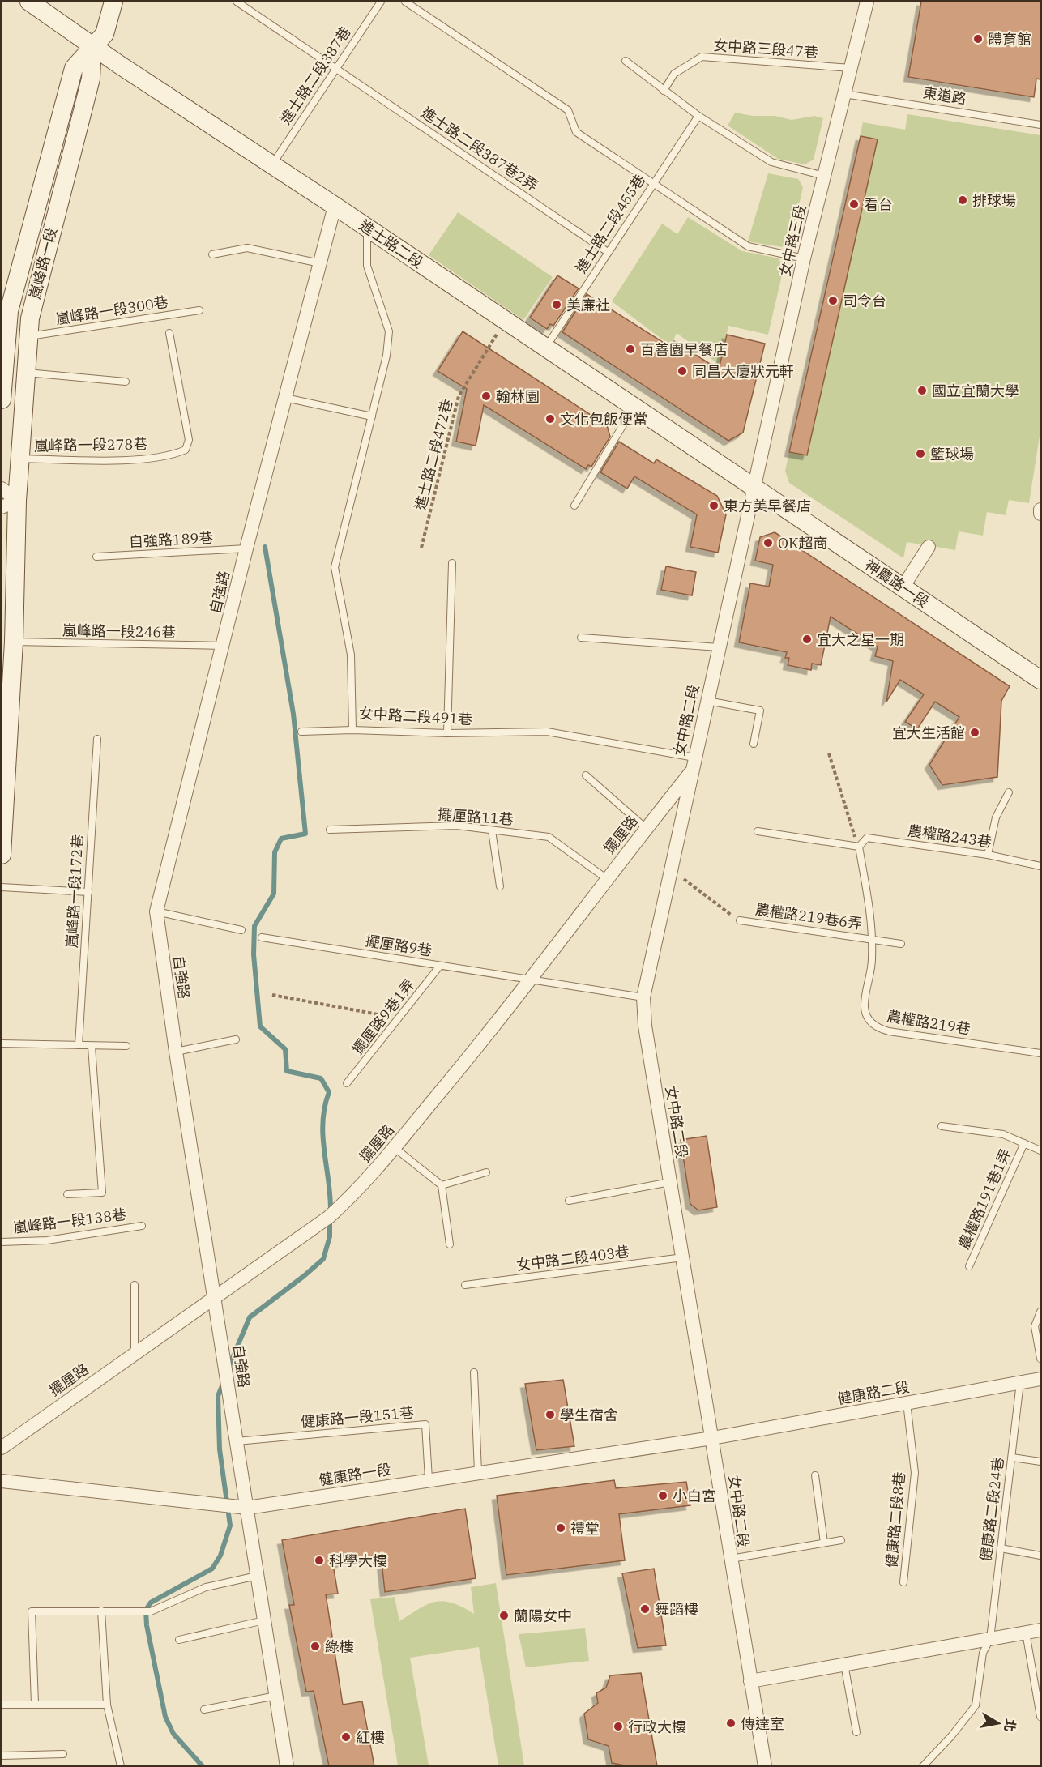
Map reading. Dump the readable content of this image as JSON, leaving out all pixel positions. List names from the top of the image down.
{
  "streets": {
    "street": [
      "女中路三段",
      "進士路二段",
      "嵐峰路一段",
      "神農路一段",
      "自強路",
      "女中路二段",
      "擺厘路",
      "健康路二段",
      "健康路一段"
    ],
    "lane": [
      "女中路三段47巷",
      "進士路二段387巷",
      "東道路",
      "進士路二段387巷2弄",
      "進士路二段455巷",
      "嵐峰路一段300巷",
      "嵐峰路一段278巷",
      "自強路189巷",
      "嵐峰路一段246巷",
      "女中路二段491巷",
      "擺厘路11巷",
      "農權路243巷",
      "嵐峰路一段172巷",
      "農權路219巷6弄",
      "擺厘路9巷",
      "擺厘路9巷1弄",
      "農權路219巷",
      "農權路191巷1弄",
      "嵐峰路一段138巷",
      "女中路二段403巷",
      "健康路一段151巷",
      "健康路二段24巷",
      "健康路二段8巷"
    ],
    "path": ["進士路二段472巷"]
  },
  "crossings": [
    ["女中路三段47巷", "女中路三段"],
    ["進士路二段387巷", "進士路二段387巷2弄"],
    ["進士路二段387巷", "進士路二段"],
    ["東道路", "女中路三段"],
    ["進士路二段387巷2弄", "進士路二段455巷"],
    ["進士路二段455巷", "進士路二段"],
    ["女中路三段", "進士路二段"],
    ["女中路三段", "神農路一段"],
    ["女中路三段", "女中路二段"],
    ["進士路二段", "嵐峰路一段"],
    ["進士路二段", "進士路二段472巷"],
    ["進士路二段", "神農路一段"],
    ["進士路二段", "自強路"],
    ["進士路二段", "女中路二段491巷"],
    ["進士路二段", "女中路二段"],
    ["嵐峰路一段", "嵐峰路一段300巷"],
    ["嵐峰路一段", "嵐峰路一段278巷"],
    ["嵐峰路一段", "嵐峰路一段246巷"],
    ["自強路189巷", "自強路"],
    ["神農路一段", "女中路二段"],
    ["自強路", "嵐峰路一段246巷"],
    ["自強路", "擺厘路"],
    ["自強路", "健康路一段151巷"],
    ["自強路", "健康路一段"],
    ["女中路二段491巷", "女中路二段"],
    ["女中路二段491巷", "擺厘路"],
    ["女中路二段", "擺厘路"],
    ["女中路二段", "農權路219巷6弄"],
    ["女中路二段", "擺厘路9巷"],
    ["女中路二段", "女中路二段403巷"],
    ["女中路二段", "健康路二段"],
    ["女中路二段", "健康路一段"],
    ["擺厘路11巷", "擺厘路"],
    ["擺厘路", "擺厘路9巷"],
    ["農權路219巷6弄", "農權路219巷"],
    ["擺厘路9巷", "擺厘路9巷1弄"],
    ["健康路二段", "健康路一段"],
    ["健康路二段", "健康路二段24巷"],
    ["健康路二段", "健康路二段8巷"],
    ["健康路一段151巷", "健康路一段"]
  ],
  "places": [
    "體育館",
    "排球場",
    "看台",
    "司令台",
    "美廉社",
    "百善園早餐店",
    "同昌大廈狀元軒",
    "國立宜蘭大學",
    "翰林園",
    "文化包飯便當",
    "籃球場",
    "東方美早餐店",
    "OK超商",
    "宜大之星一期",
    "宜大生活館",
    "學生宿舍",
    "小白宮",
    "禮堂",
    "科學大樓",
    "舞蹈樓",
    "蘭陽女中",
    "綠樓",
    "傳達室",
    "行政大樓",
    "紅樓"
  ],
  "north": "right"
}
